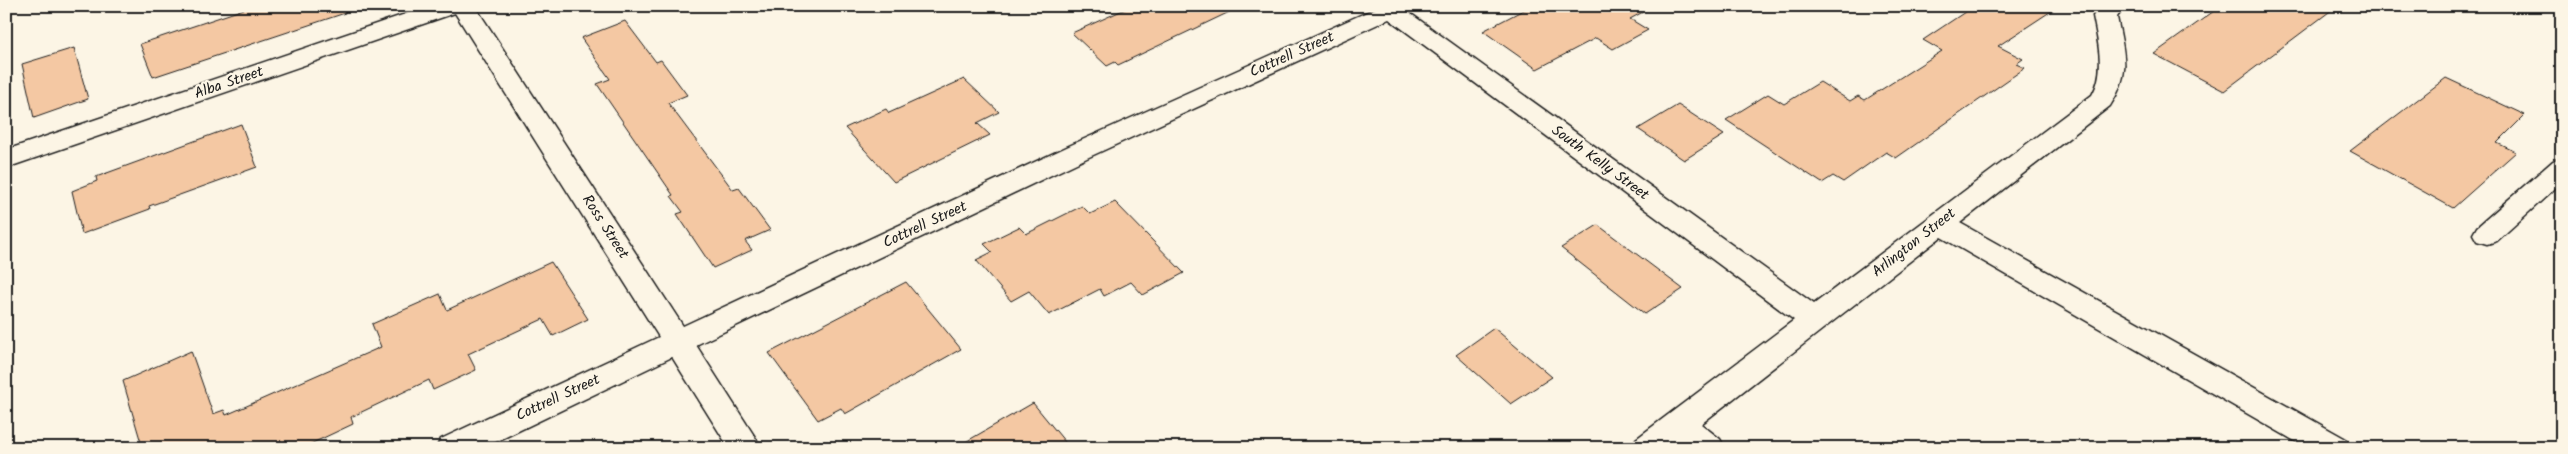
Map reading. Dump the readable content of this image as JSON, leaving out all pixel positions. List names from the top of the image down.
{
  "streets": {
    "street": [
      "Cottrell Street",
      "Alba Street",
      "South Kelly Street",
      "Ross Street",
      "Arlington Street"
    ]
  },
  "crossings": [
    ["Cottrell Street", "South Kelly Street"],
    ["Cottrell Street", "Ross Street"],
    ["South Kelly Street", "Arlington Street"]
  ]
}
